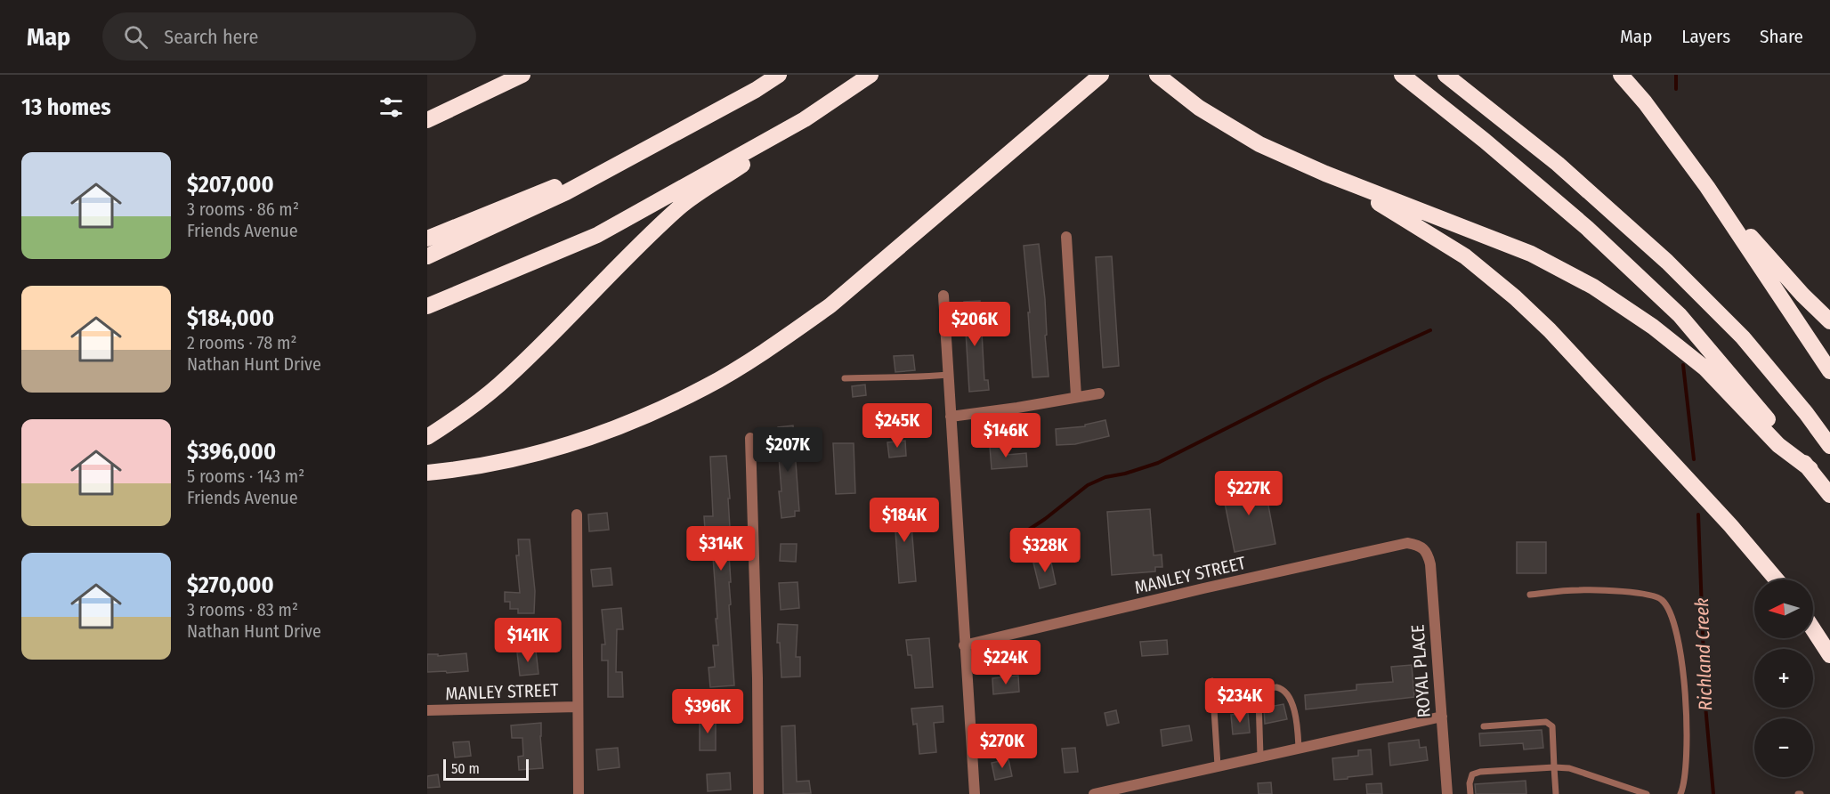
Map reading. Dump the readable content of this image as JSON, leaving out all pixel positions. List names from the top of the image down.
{
  "streets": {
    "street": ["MANLEY STREET", "ROYAL PLACE"]
  },
  "crossings": [
    ["MANLEY STREET", "ROYAL PLACE"]
  ],
  "water": ["Richland Creek"],
  "scale_bar": "50 m",
  "north": "left",
  "page": {
    "header": "Map",
    "search": "Search here",
    "nav": ["Map", "Layers", "Share"],
    "heading": "13 homes",
    "list": [
      {
        "name": "$207,000",
        "note": "3 rooms · 86 m² · Friends Avenue"
      },
      {
        "name": "$184,000",
        "note": "2 rooms · 78 m² · Nathan Hunt Drive"
      },
      {
        "name": "$396,000",
        "note": "5 rooms · 143 m² · Friends Avenue"
      },
      {
        "name": "$270,000",
        "note": "3 rooms · 83 m² · Nathan Hunt Drive"
      }
    ],
    "price": [
      "$206K",
      "$245K",
      "$146K",
      "$207K",
      "$227K",
      "$184K",
      "$314K",
      "$328K",
      "$141K",
      "$224K",
      "$234K",
      "$396K",
      "$270K"
    ],
    "map_buttons": ["+", "−"],
    "scale": "50 m"
  }
}
